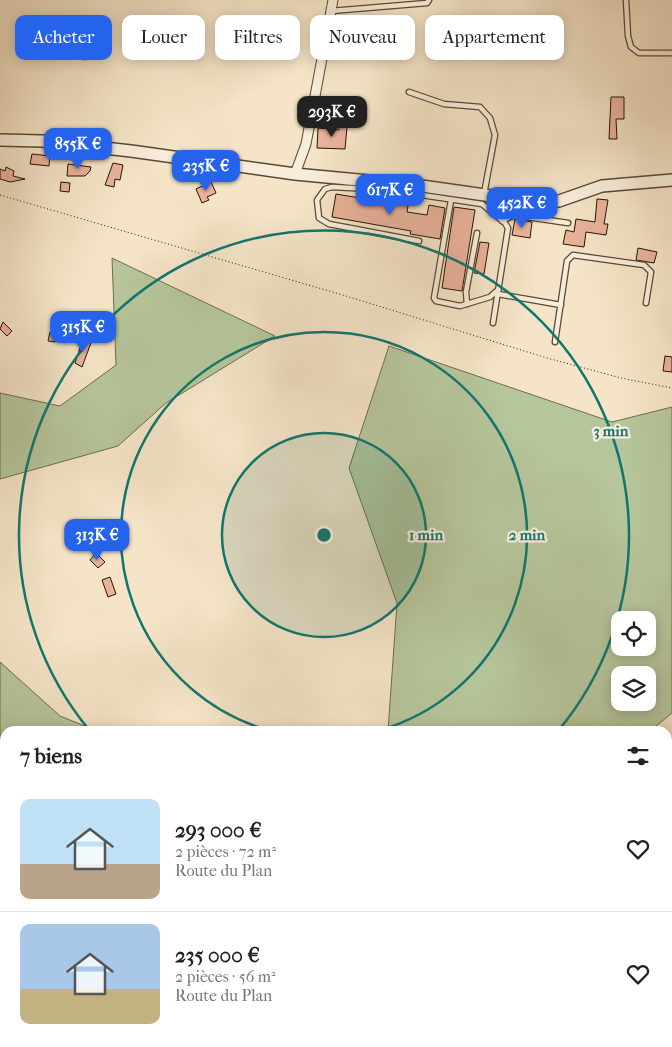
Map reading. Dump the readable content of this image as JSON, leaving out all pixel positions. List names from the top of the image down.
{
  "page": {
    "chip": [
      "Acheter",
      "Louer",
      "Filtres",
      "Nouveau",
      "Appartement"
    ],
    "price": [
      "293K €",
      "855K €",
      "235K €",
      "617K €",
      "452K €",
      "315K €",
      "313K €"
    ],
    "heading": "7 biens",
    "list": [
      {
        "name": "293 000 €",
        "note": "2 pièces · 72 m² · Route du Plan"
      },
      {
        "name": "235 000 €",
        "note": "2 pièces · 56 m² · Route du Plan"
      }
    ]
  },
  "rings": ["3 min", "1 min", "2 min"]
}
